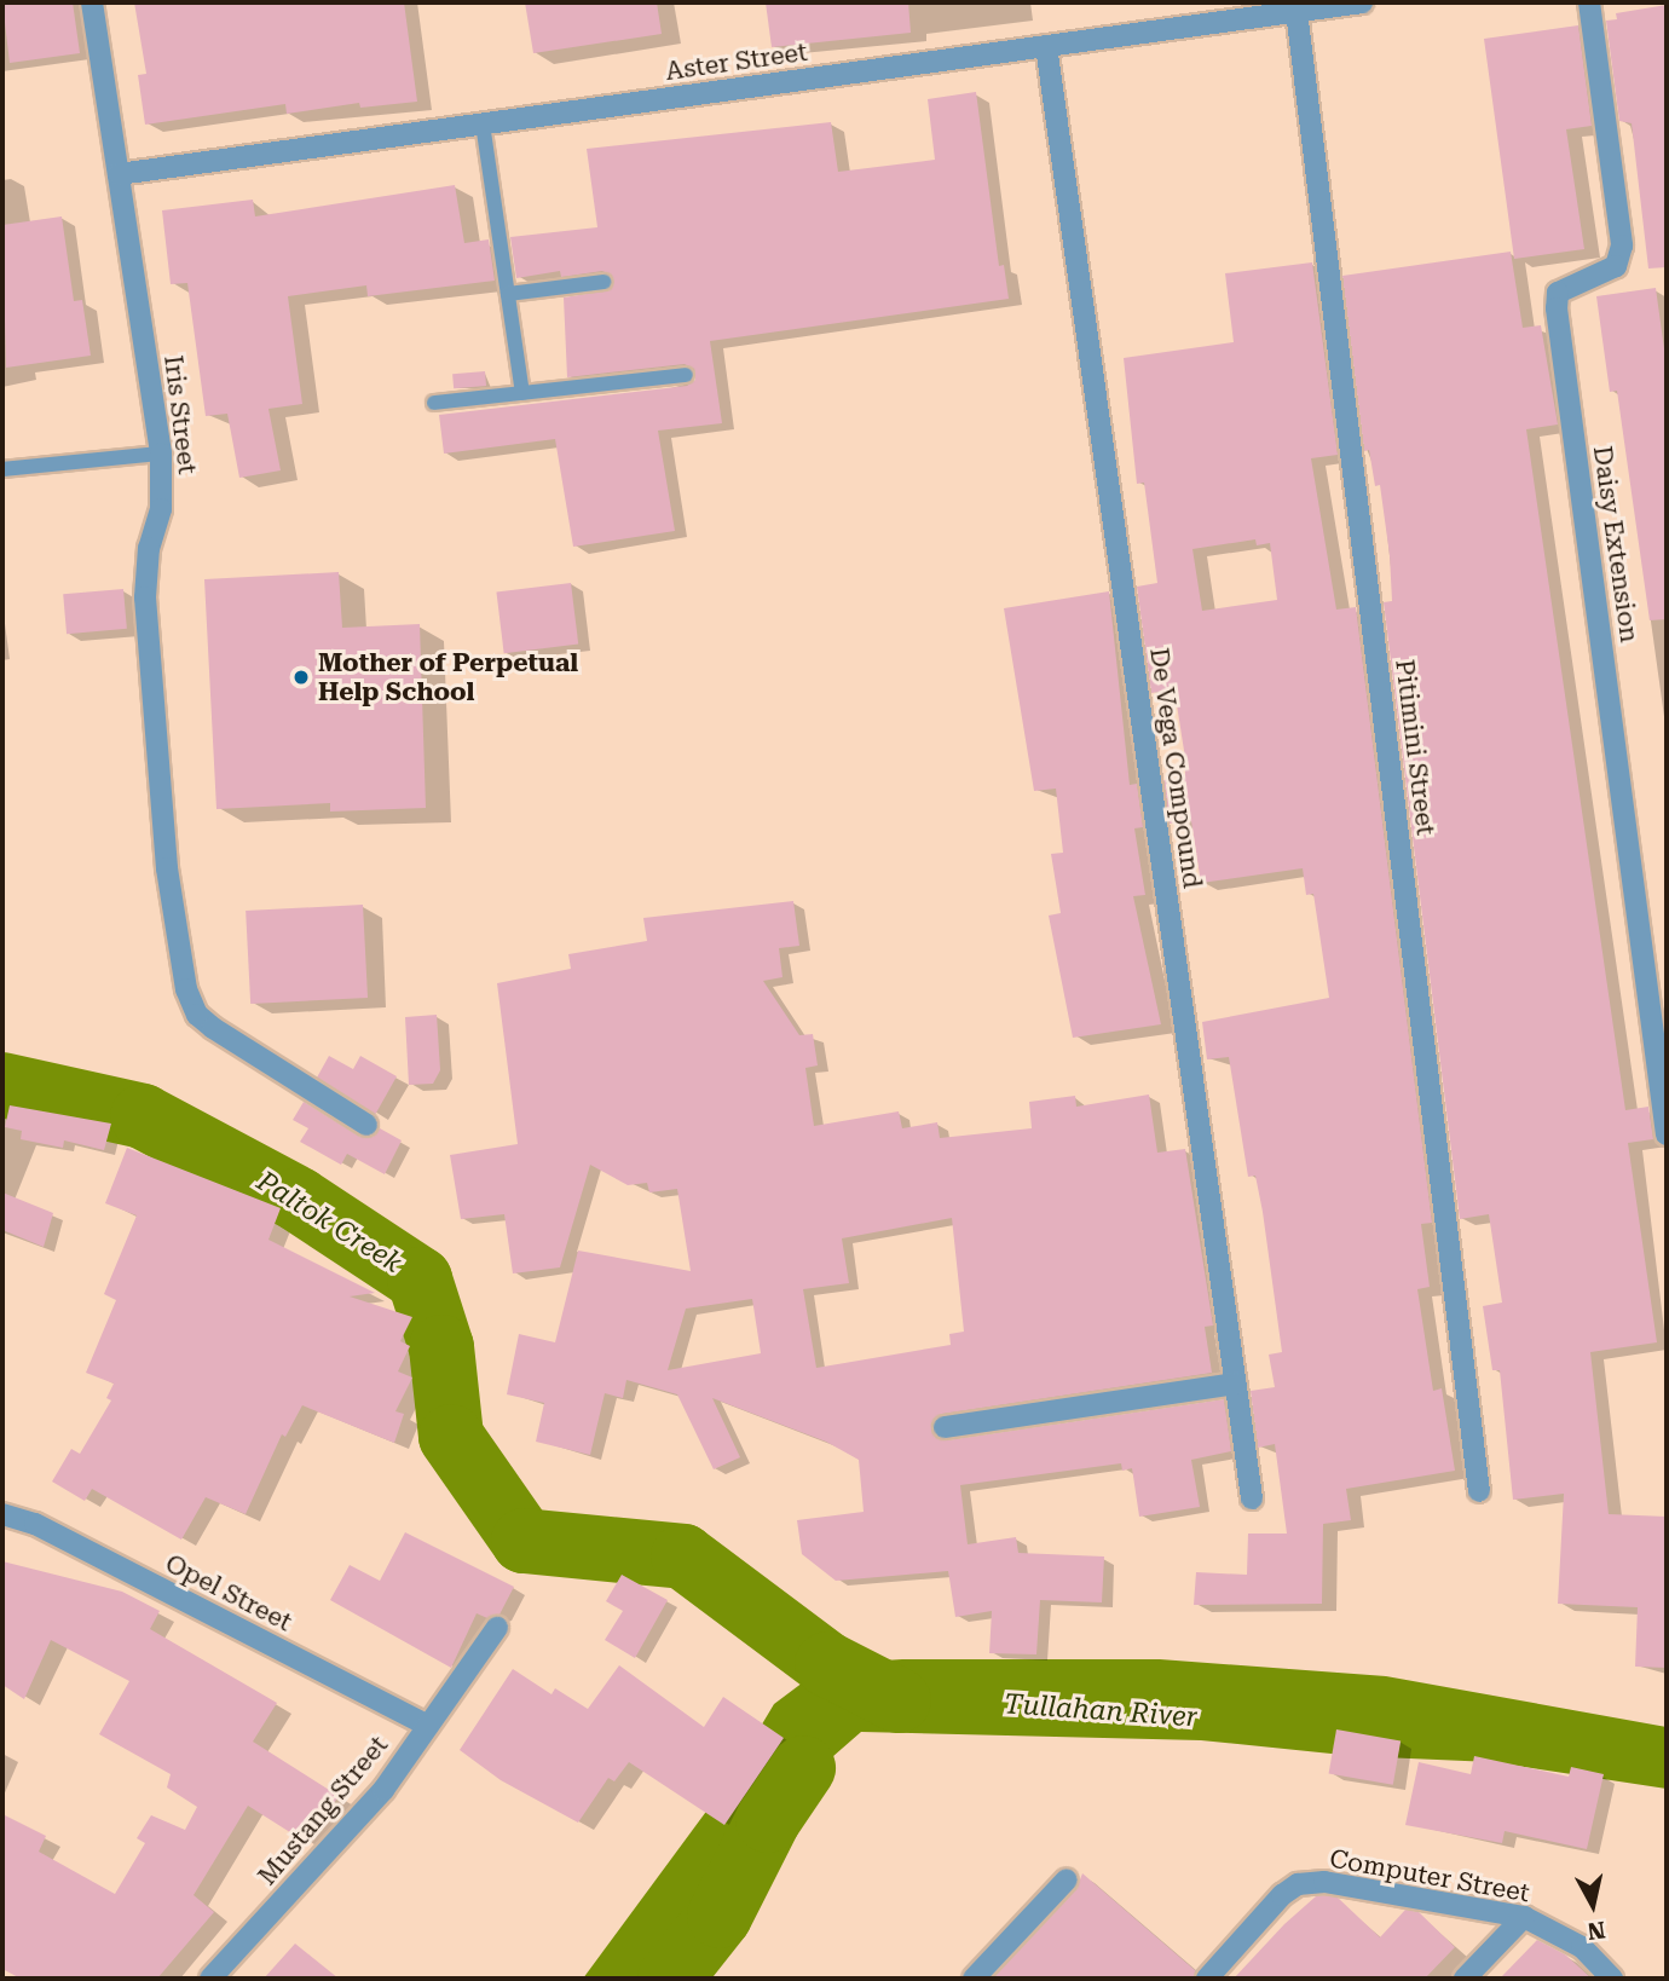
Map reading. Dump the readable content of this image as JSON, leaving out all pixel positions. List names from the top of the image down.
{
  "streets": {
    "street": [
      "Aster Street",
      "Iris Street",
      "Daisy Extension",
      "Pitimini Street",
      "De Vega Compound",
      "Opel Street",
      "Mustang Street",
      "Computer Street"
    ]
  },
  "crossings": [
    ["Aster Street", "Iris Street"],
    ["Aster Street", "Pitimini Street"],
    ["Aster Street", "De Vega Compound"],
    ["Opel Street", "Mustang Street"]
  ],
  "water": ["Paltok Creek", "Tullahan River"],
  "places": ["Mother of Perpetual Help School"],
  "north": "bottom"
}
